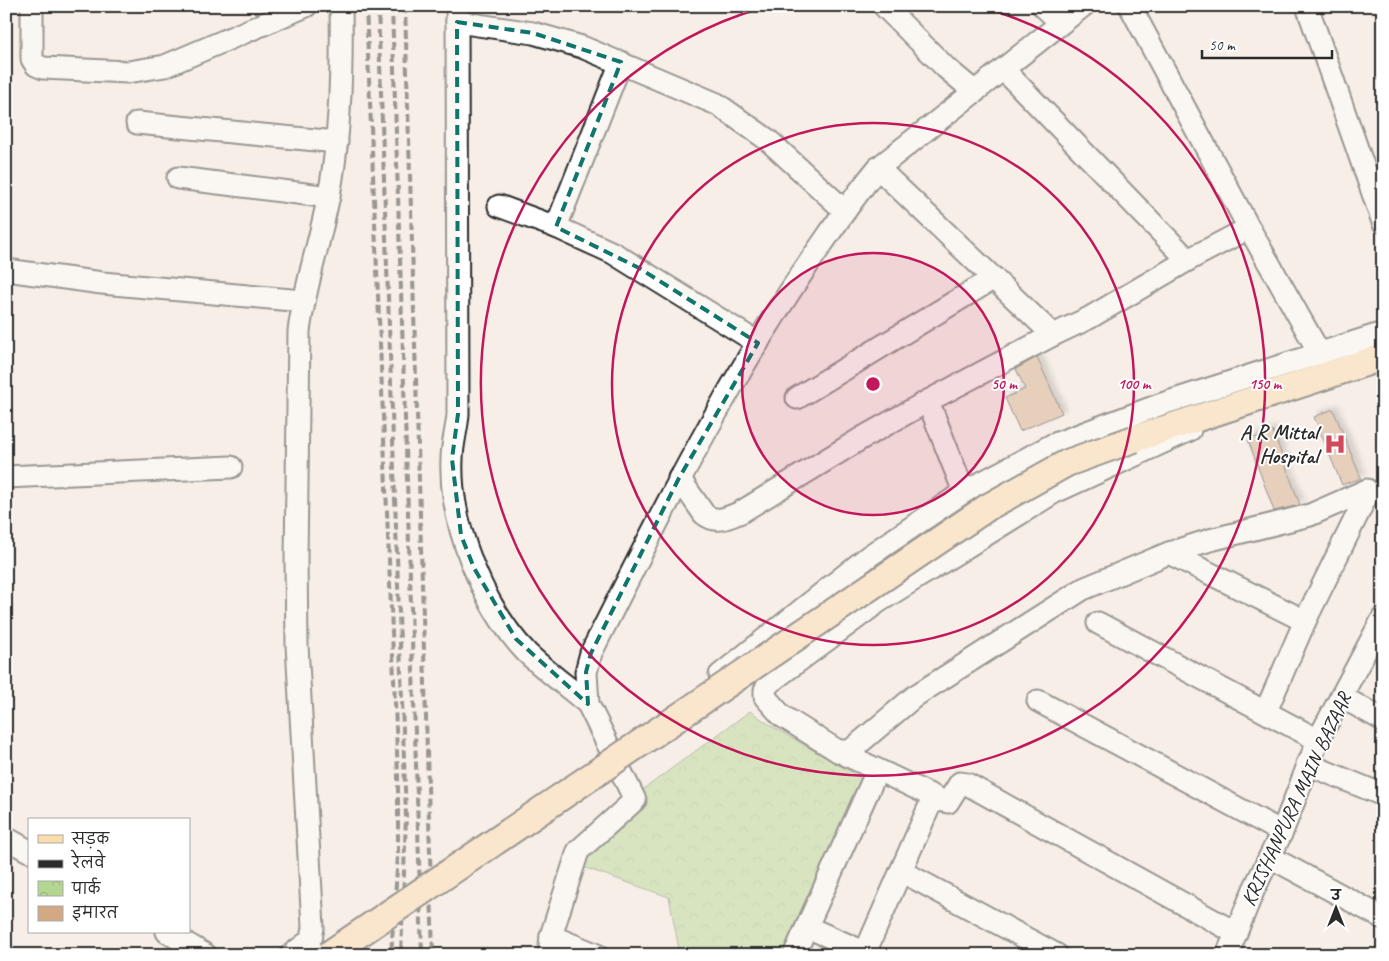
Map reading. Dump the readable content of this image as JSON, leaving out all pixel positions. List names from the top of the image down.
{
  "streets": {
    "street": ["KRISHANPURA MAIN BAZAAR"]
  },
  "places": {
    "hospital": ["A R Mittal Hospital"]
  },
  "legend": [
    "सड़क",
    "रेलवे",
    "पार्क",
    "इमारत"
  ],
  "scale_bar": "50 m",
  "north": "top",
  "rings": ["50 m", "100 m", "150 m"]
}
